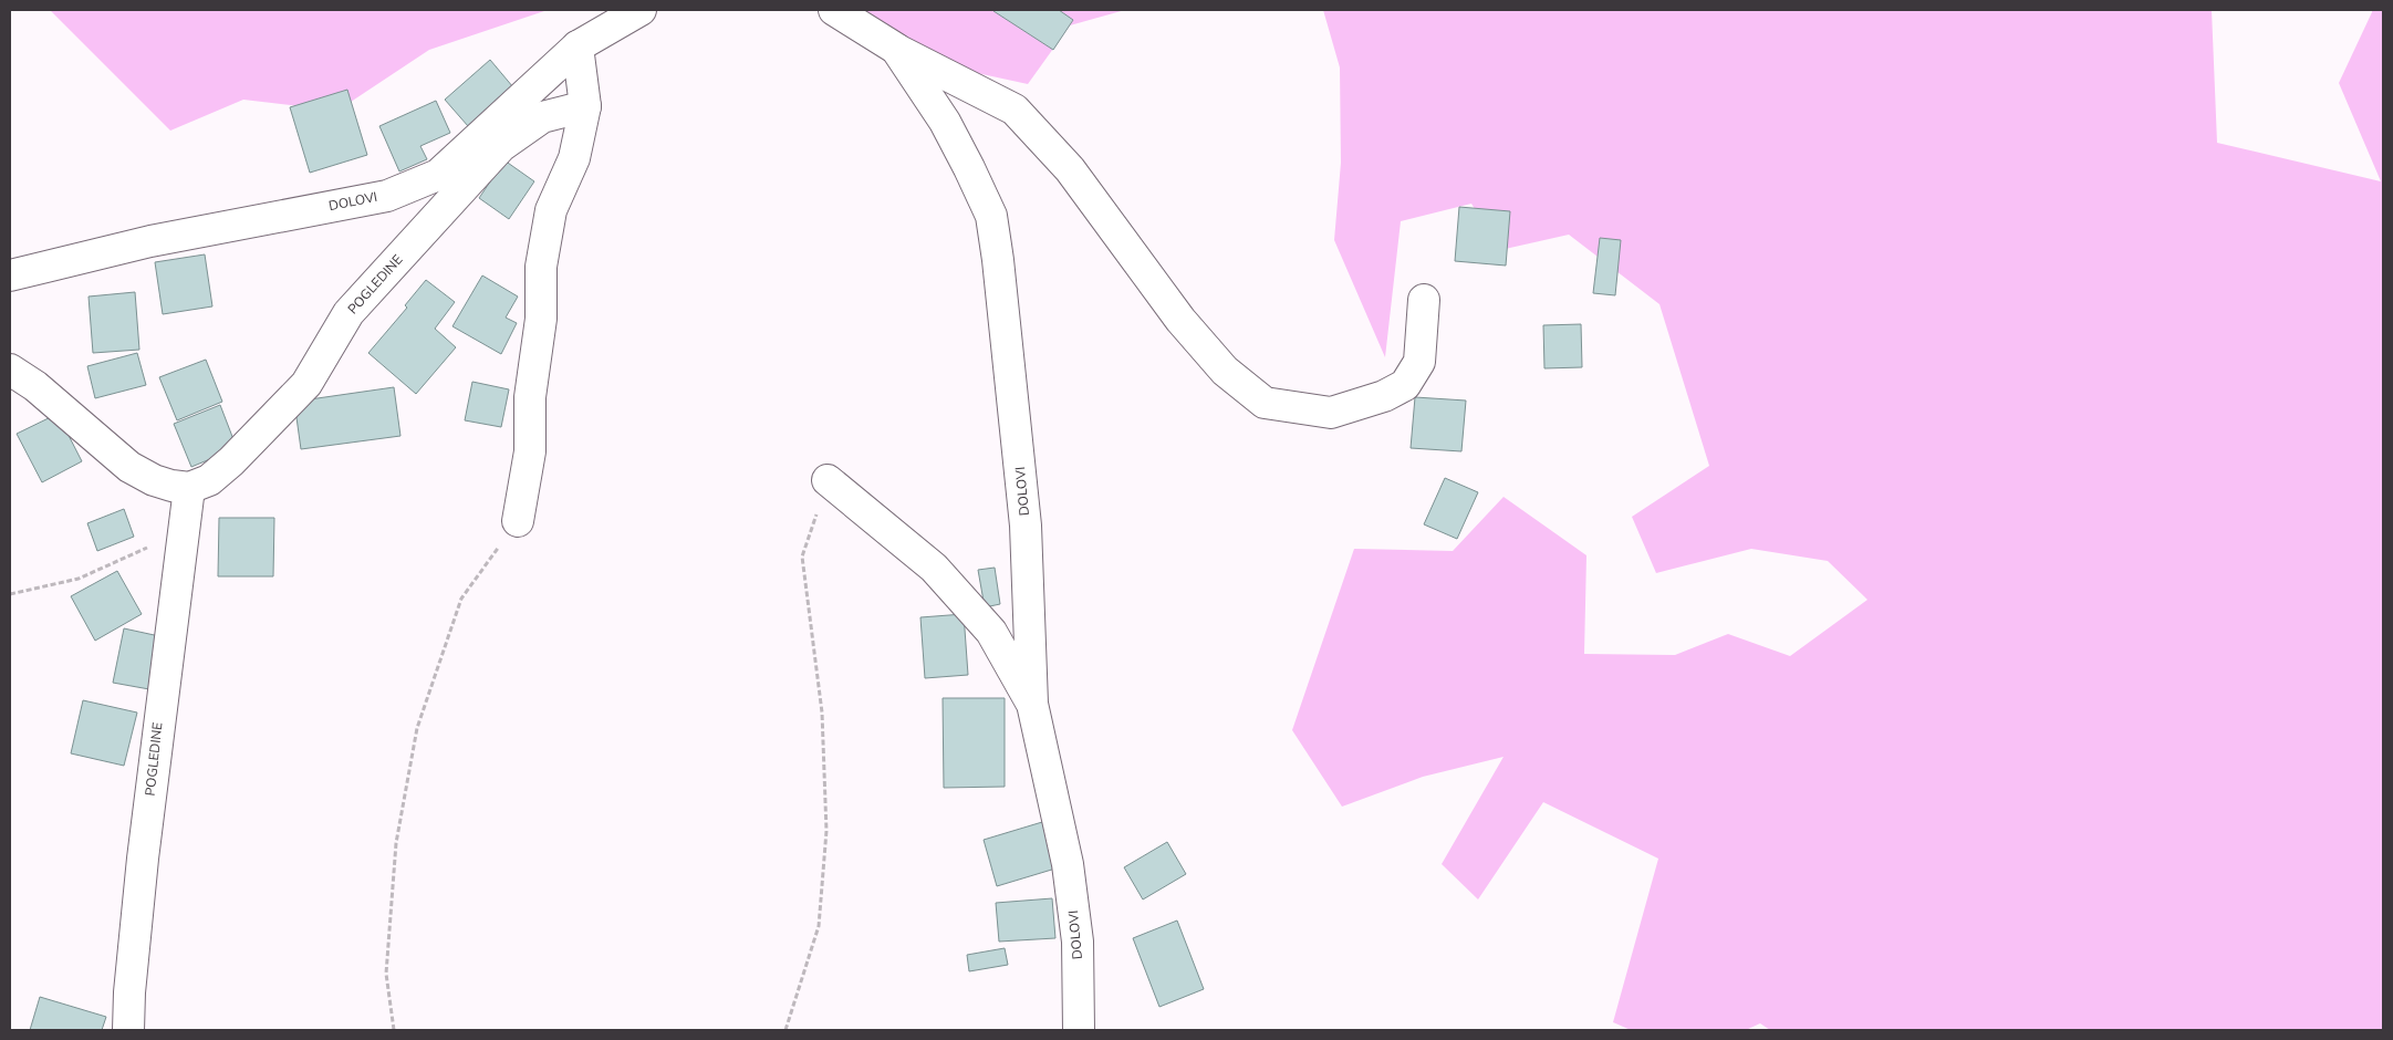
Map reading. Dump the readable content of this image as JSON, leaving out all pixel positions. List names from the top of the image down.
{
  "streets": {
    "street": ["DOLOVI", "POGLEDINE"]
  }
}
